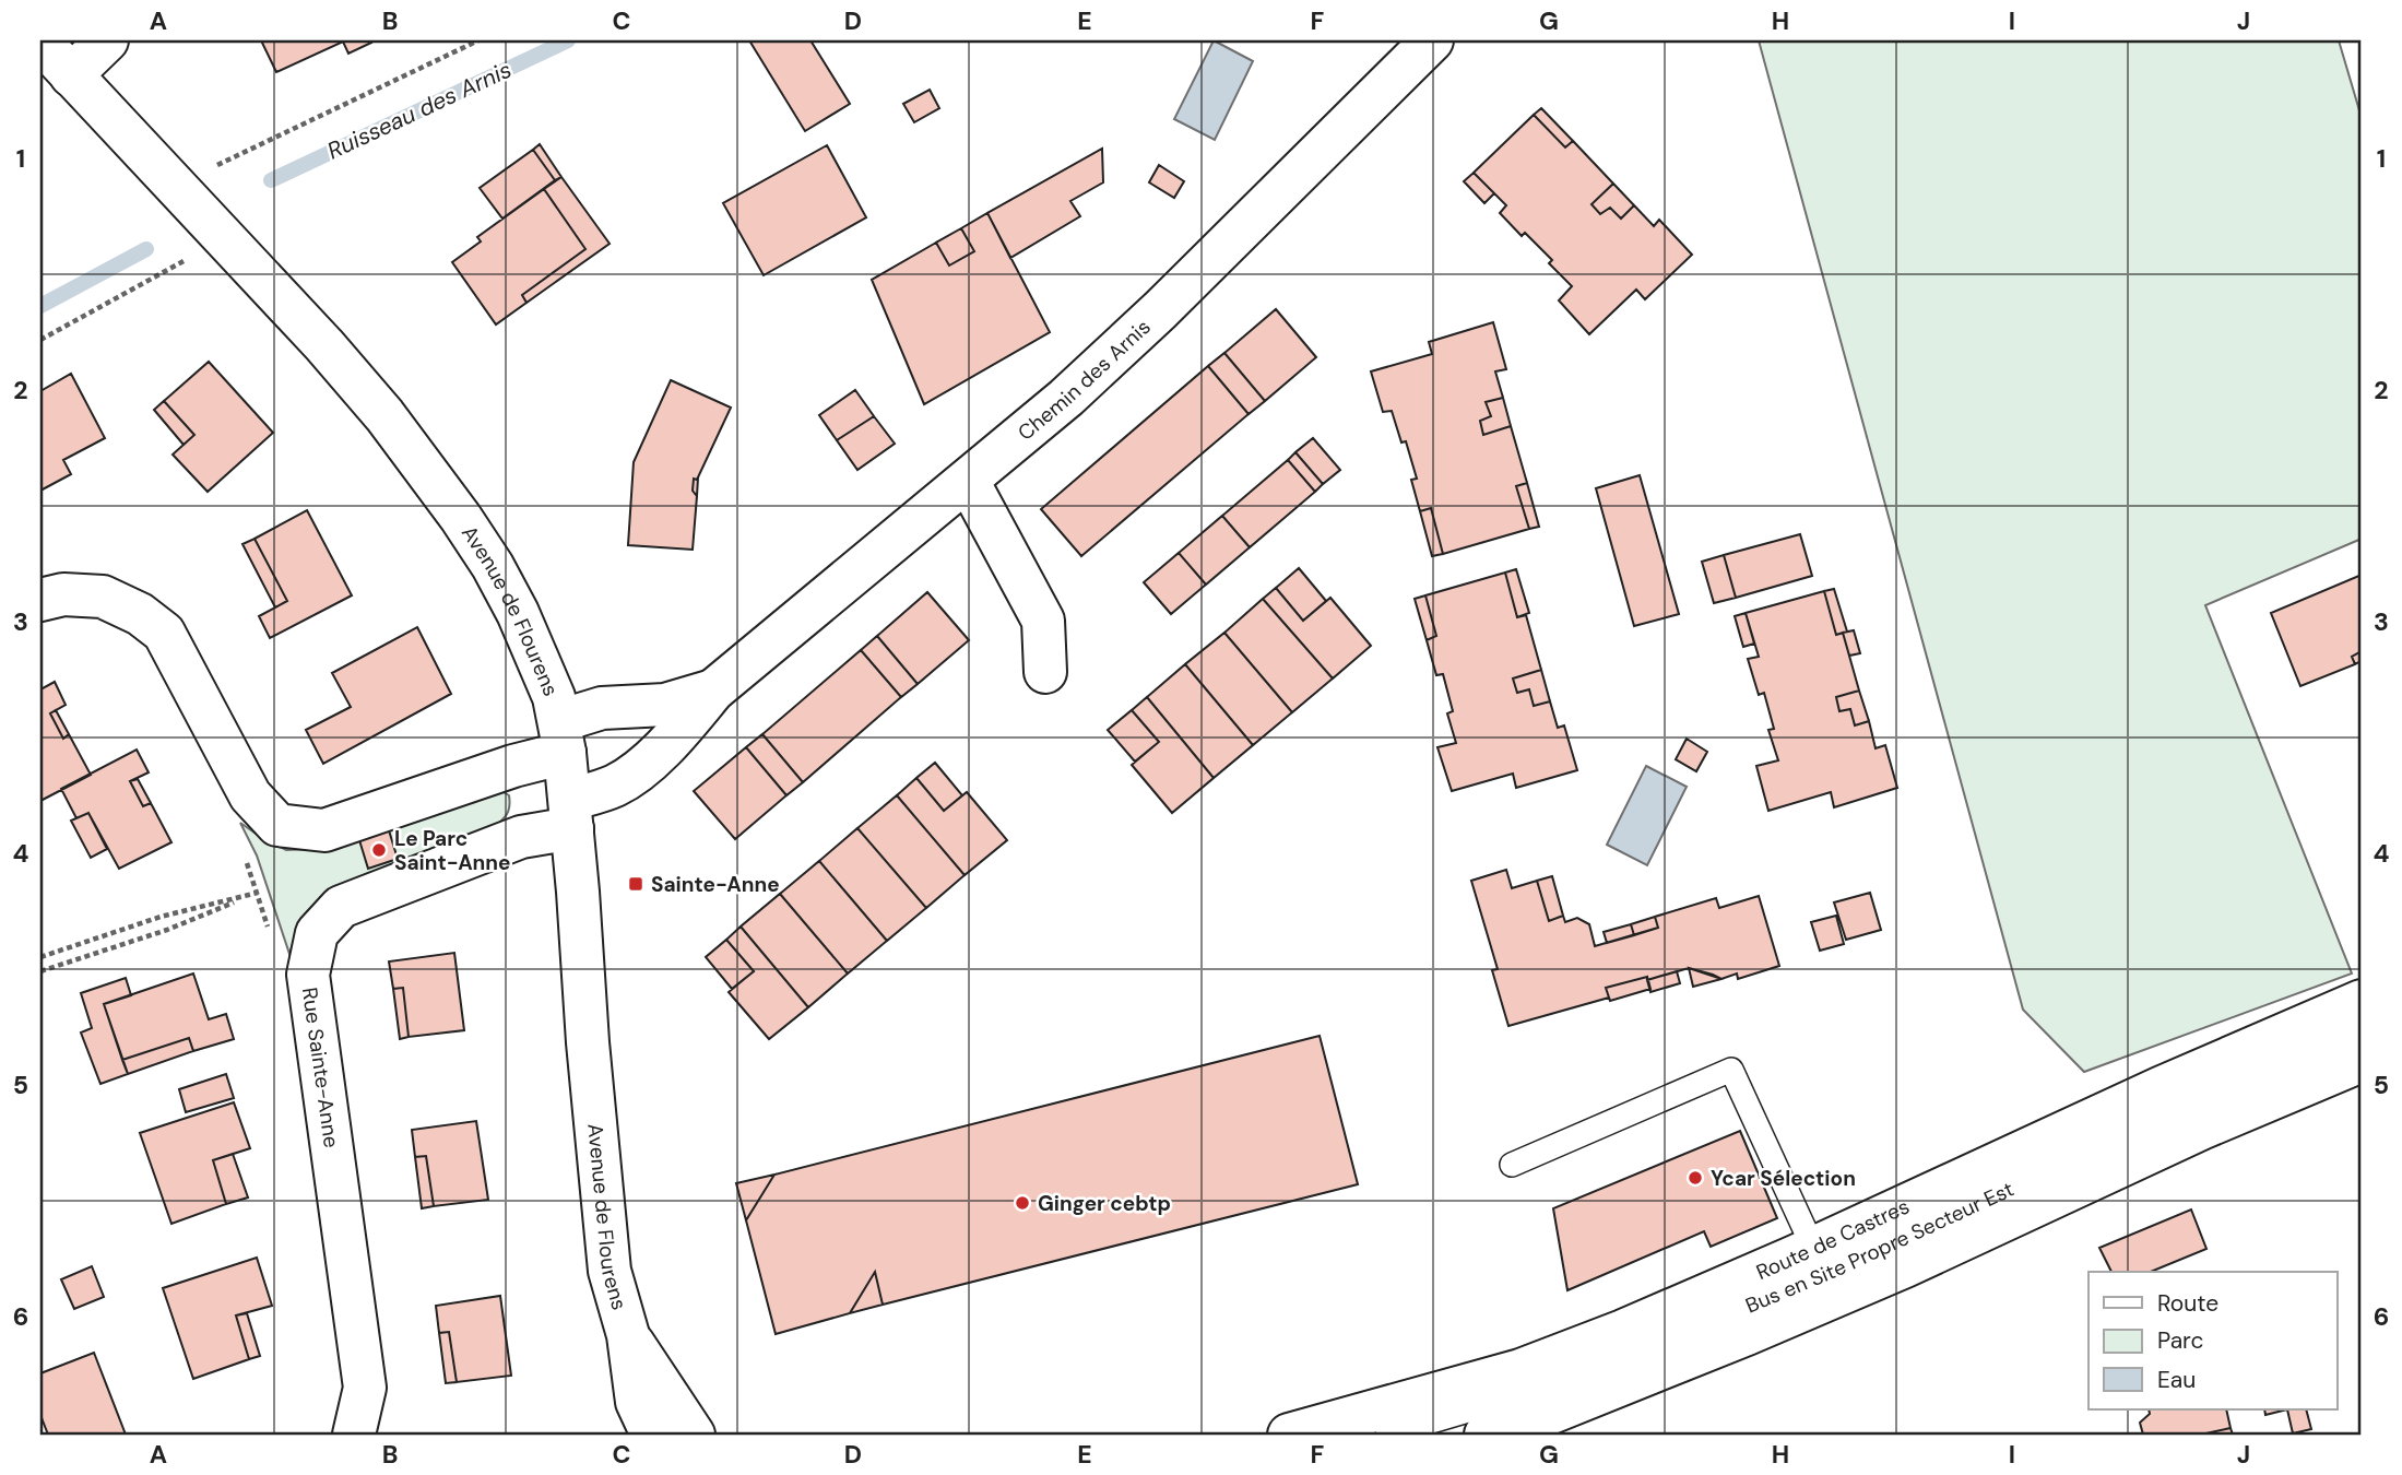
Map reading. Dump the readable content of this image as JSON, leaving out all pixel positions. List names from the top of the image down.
{
  "streets": {
    "street": [
      "Chemin des Arnis",
      "Avenue de Flourens",
      "Rue Sainte-Anne",
      "Route de Castres"
    ],
    "lane": ["Bus en Site Propre Secteur Est"]
  },
  "crossings": [
    ["Chemin des Arnis", "Avenue de Flourens"],
    ["Chemin des Arnis", "Rue Sainte-Anne"],
    ["Avenue de Flourens", "Rue Sainte-Anne"]
  ],
  "water": ["Ruisseau des Arnis"],
  "places": {
    "other": ["Le Parc Saint-Anne", "Ycar Sélection", "Ginger cebtp"],
    "transit": ["Sainte-Anne"]
  },
  "legend": ["Route", "Parc", "Eau"],
  "grid": {
    "columns": [
      "A",
      "B",
      "C",
      "D",
      "E",
      "F",
      "G",
      "H",
      "I",
      "J"
    ],
    "rows": [
      "1",
      "2",
      "3",
      "4",
      "5",
      "6"
    ]
  }
}
